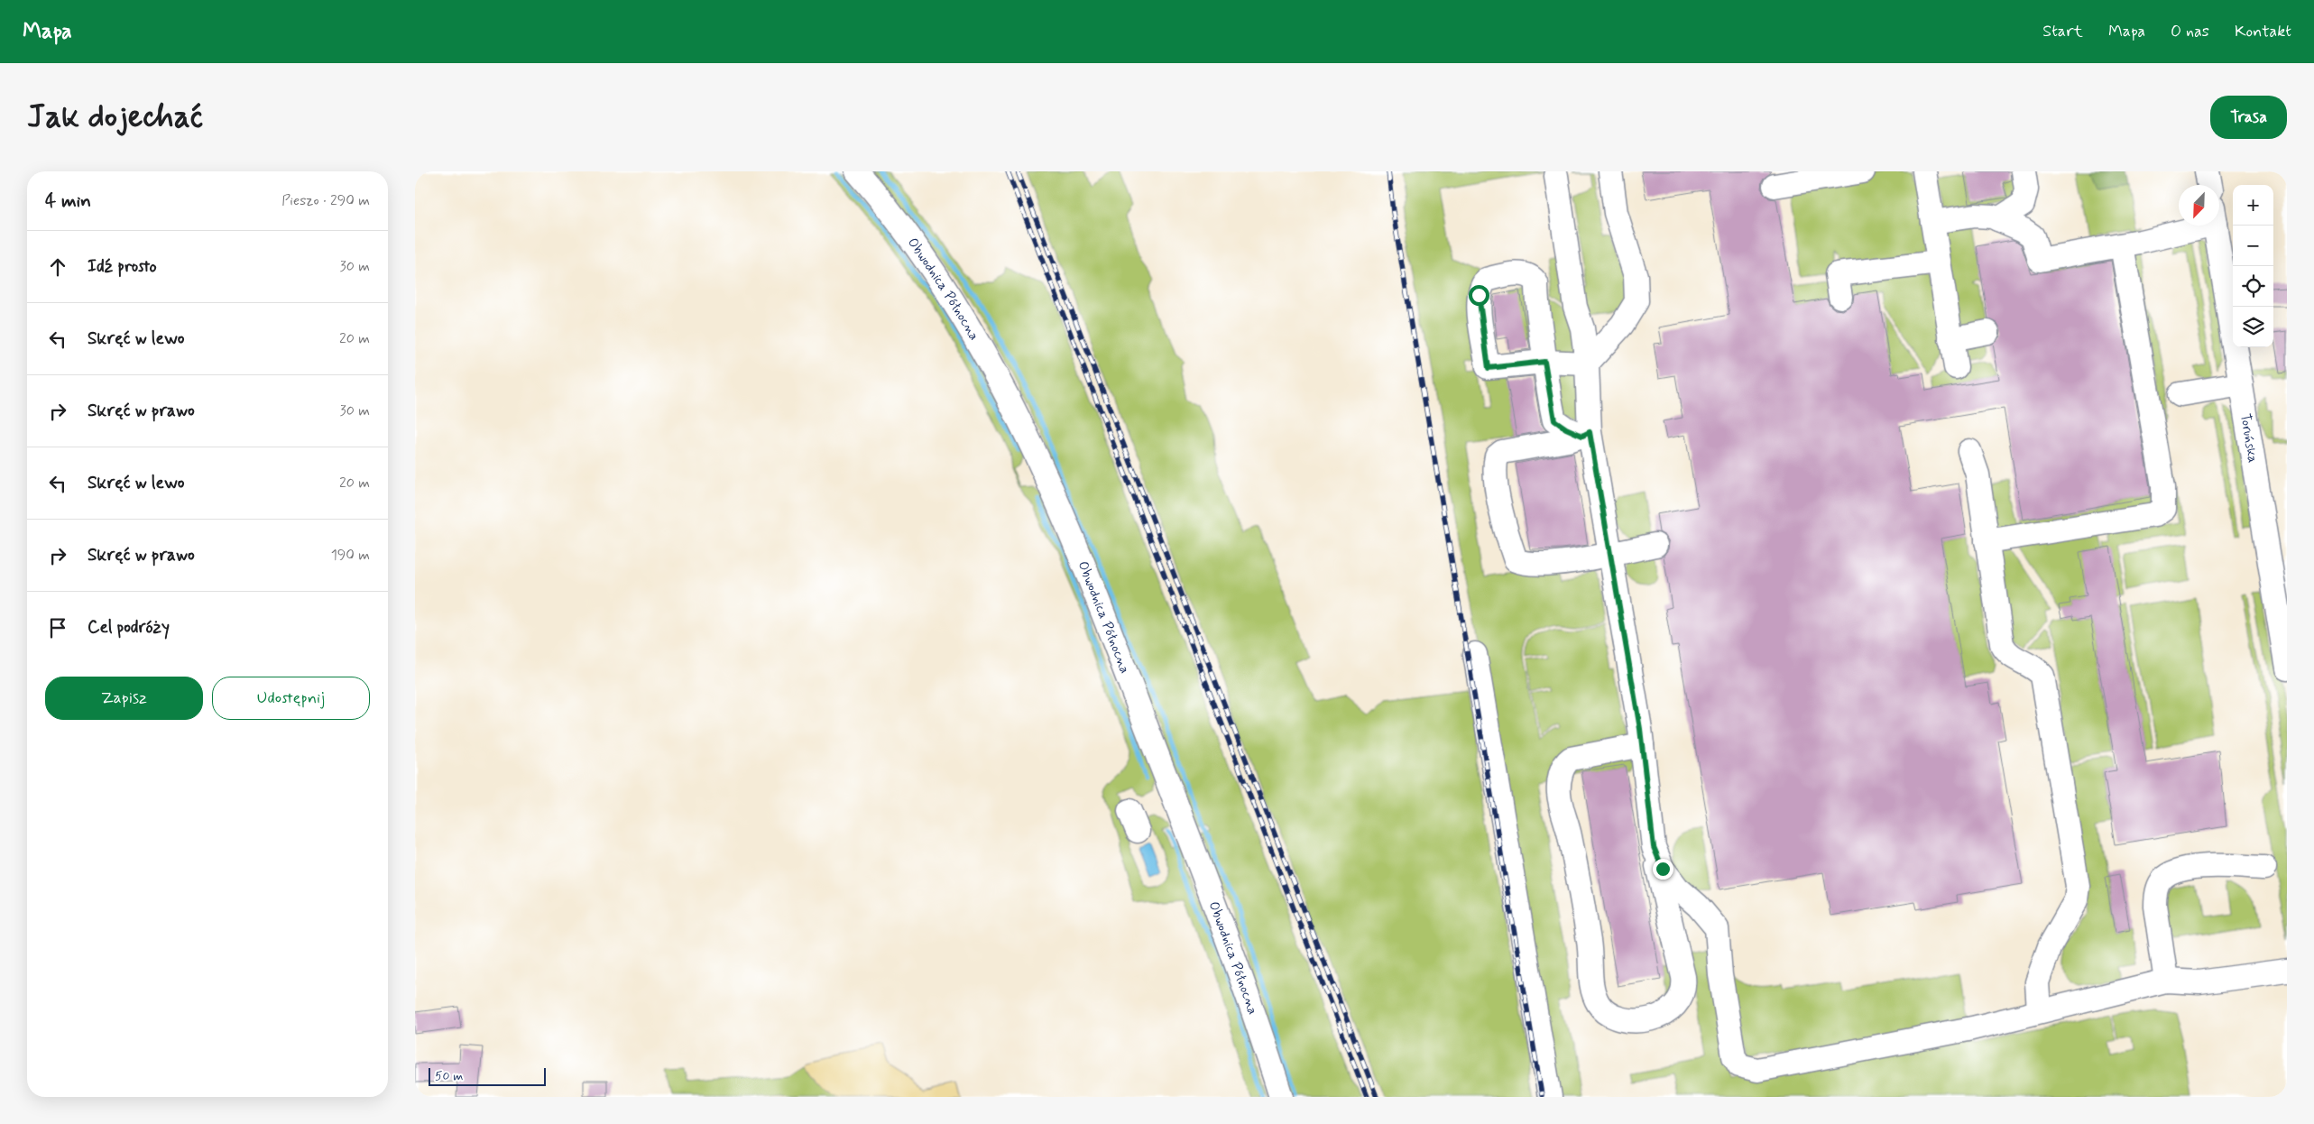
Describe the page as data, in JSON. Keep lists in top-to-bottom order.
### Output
{
  "streets": {
    "street": ["Obwodnica Północna", "Toruńska"]
  },
  "scale_bar": "50 m",
  "north": "bottom left",
  "page": {
    "header": "Mapa",
    "nav": [
      "Start",
      "Mapa",
      "O nas",
      "Kontakt"
    ],
    "buttons": [
      "Trasa",
      ["Zapisz", "Udostępnij"]
    ],
    "title": "Jak dojechać",
    "heading": ["4 min", "Pieszo · 290 m"],
    "map_buttons": ["+", "−"],
    "list": [
      ["Idź prosto", "30 m"],
      ["Skręć w lewo", "20 m"],
      ["Skręć w prawo", "30 m"],
      ["Skręć w lewo", "20 m"],
      ["Skręć w prawo", "190 m"],
      "Cel podróży"
    ],
    "scale": "50 m"
  }
}
